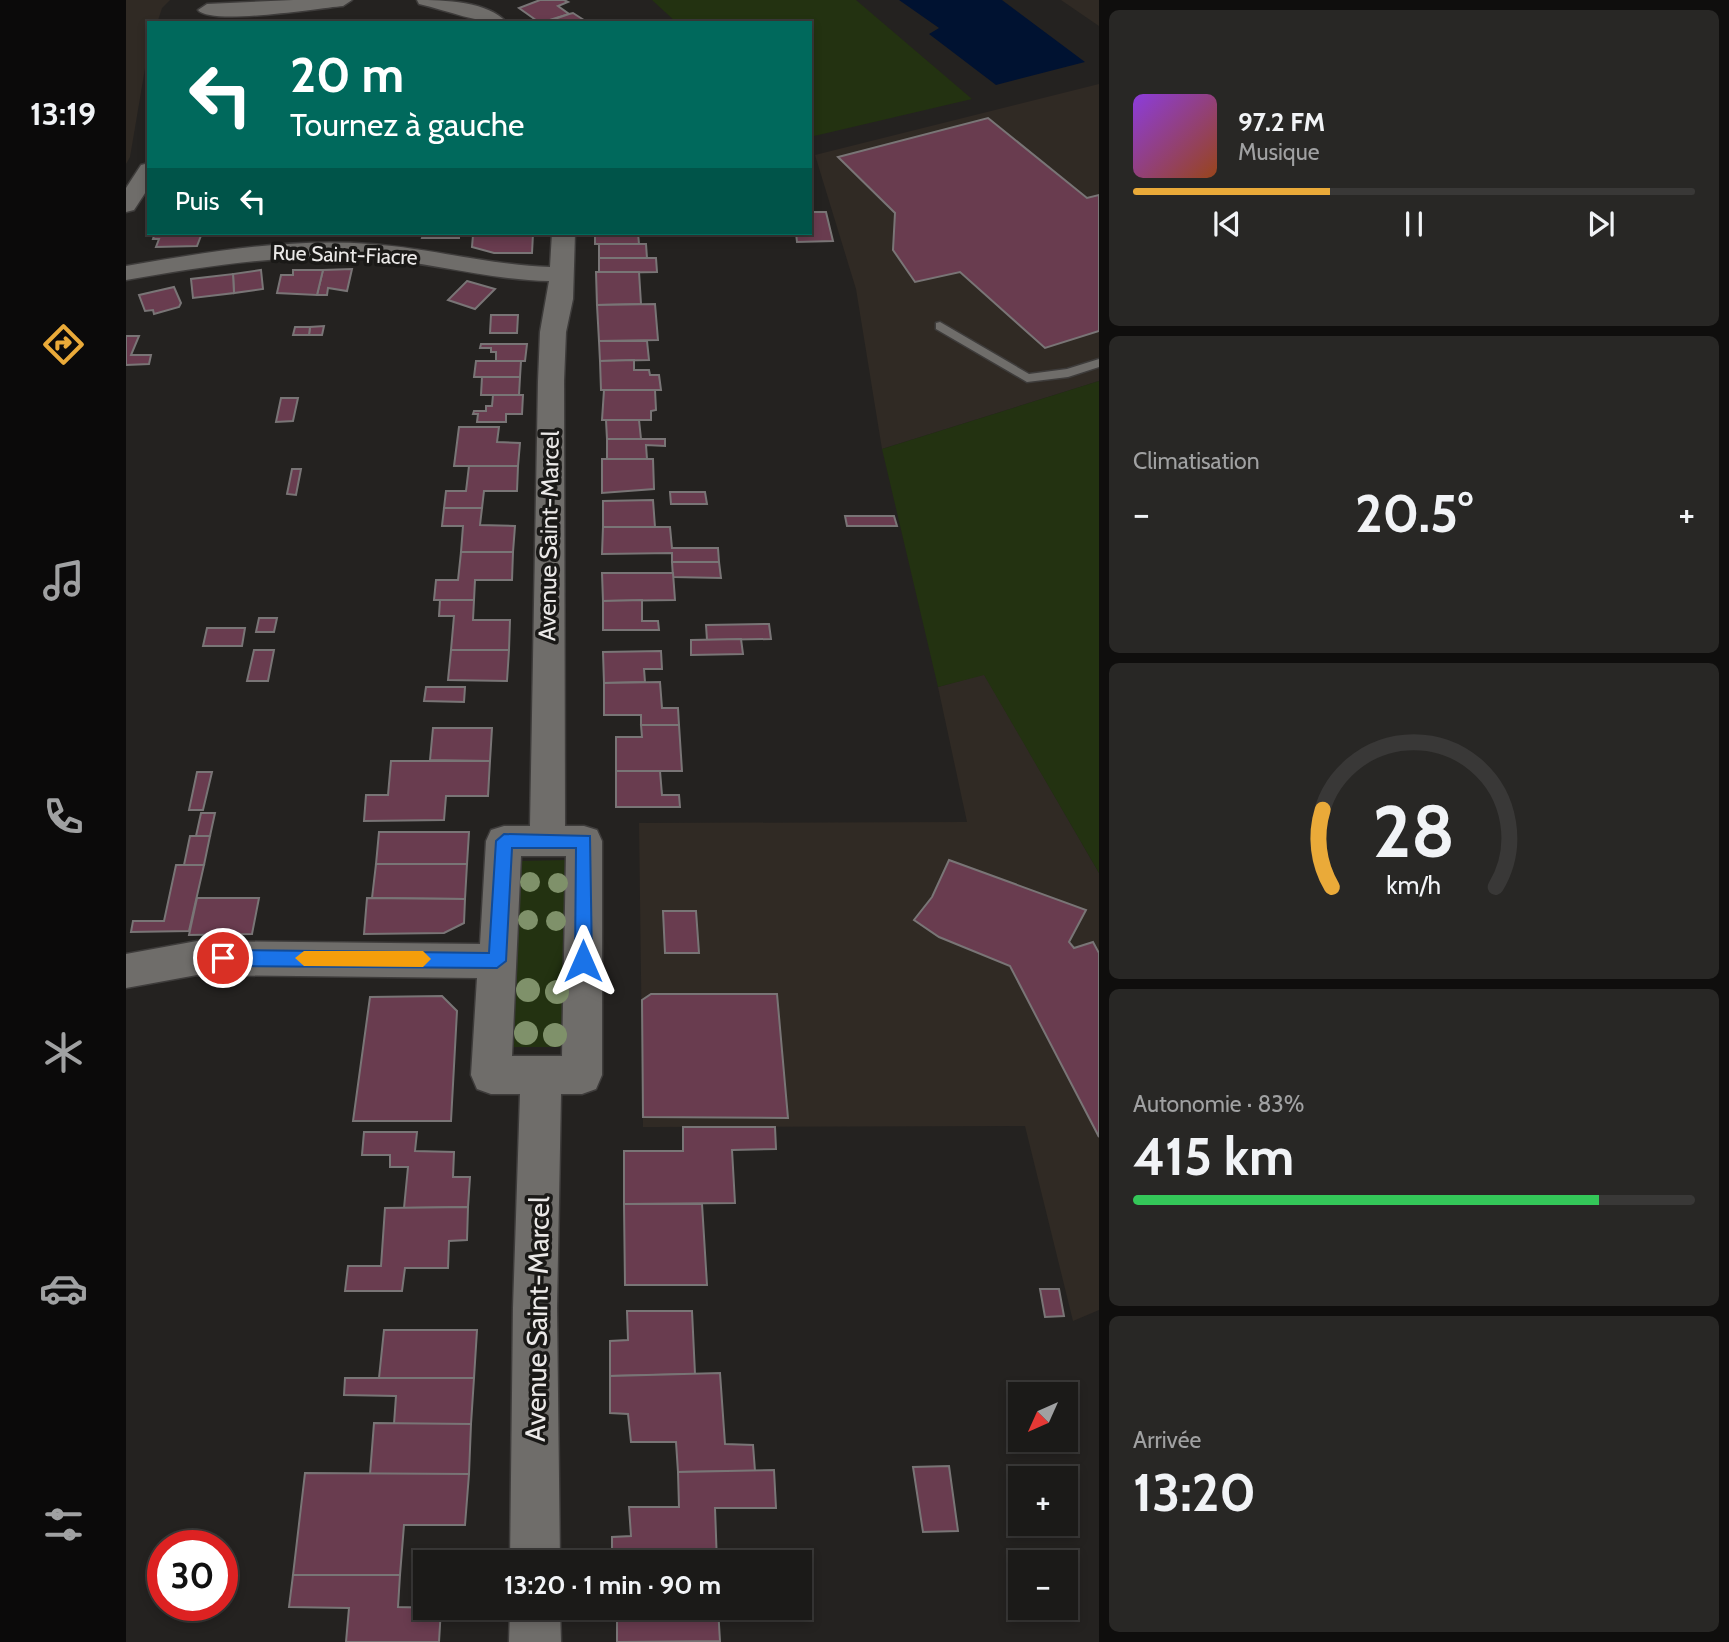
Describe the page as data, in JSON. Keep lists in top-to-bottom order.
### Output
{
  "streets": {
    "street": ["Rue Saint-Fiacre", "Avenue Saint-Marcel"]
  },
  "crossings": [
    ["Rue Saint-Fiacre", "Avenue Saint-Marcel"]
  ],
  "north": "bottom left",
  "page": {
    "tabs": "13:19",
    "turn": ["20 m", "Tournez à gauche"],
    "song": ["97.2 FM", "Musique"],
    "then": "Puis",
    "tile": [
      "Climatisation",
      ["Autonomie · 83%", "415 km"],
      ["Arrivée", "13:20"]
    ],
    "heat": ["−", "20.5°", "+"],
    "map_buttons": ["+", "−"],
    "limit": "30",
    "trip": "13:20 · 1 min · 90 m",
    "gauge": ["28", "km/h"]
  }
}
